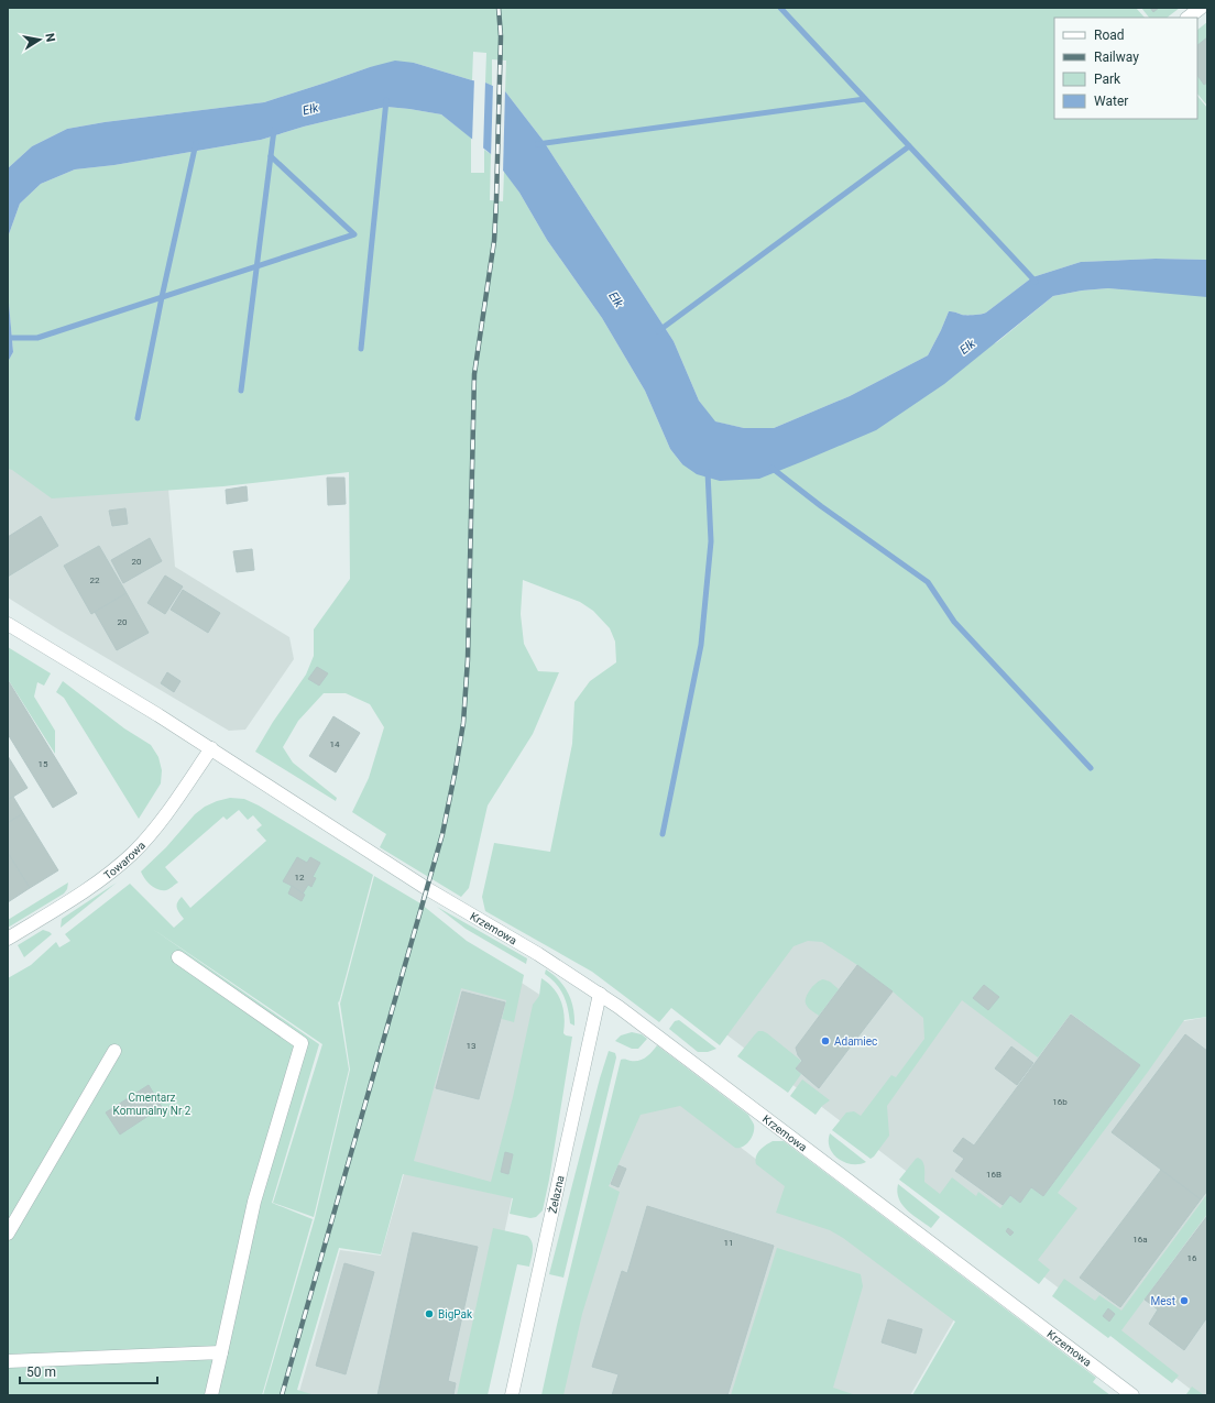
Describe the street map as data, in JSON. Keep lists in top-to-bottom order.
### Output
{
  "streets": {
    "street": ["Towarowa", "Krzemowa", "Żelazna"]
  },
  "crossings": [
    ["Towarowa", "Krzemowa"],
    ["Krzemowa", "Żelazna"]
  ],
  "water": ["Ełk"],
  "parks": ["Cmentarz Komunalny Nr 2"],
  "places": ["Adamiec", "Mest", "BigPak"],
  "house_numbers": [
    "20",
    "22",
    "20",
    "14",
    "15",
    "12",
    "13",
    "16b",
    "16B",
    "16a",
    "11",
    "16"
  ],
  "legend": [
    "Road",
    "Railway",
    "Park",
    "Water"
  ],
  "scale_bar": "50 m",
  "north": "right"
}
